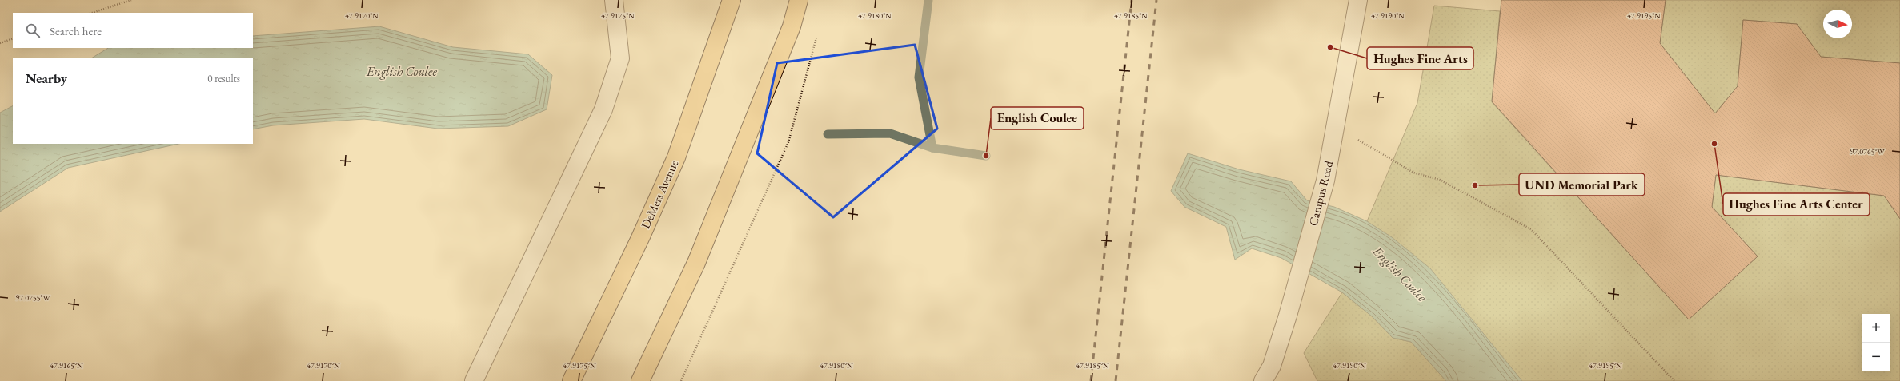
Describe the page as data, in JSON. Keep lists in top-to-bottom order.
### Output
{
  "streets": {
    "main road": ["DeMers Avenue"],
    "street": ["Campus Road"]
  },
  "water": ["English Coulee"],
  "places": [
    "Hughes Fine Arts",
    "Hughes Fine Arts Center",
    "English Coulee",
    "UND Memorial Park"
  ],
  "north": "right",
  "page": {
    "search": "Search here",
    "heading": ["Nearby", "0 results"],
    "map_buttons": ["+", "−"]
  },
  "coordinates": [
    "47.9170°N",
    "47.9175°N",
    "47.9180°N",
    "47.9185°N",
    "47.9190°N",
    "47.9195°N",
    "97.0765°W",
    "97.0755°W",
    "47.9165°N"
  ]
}
